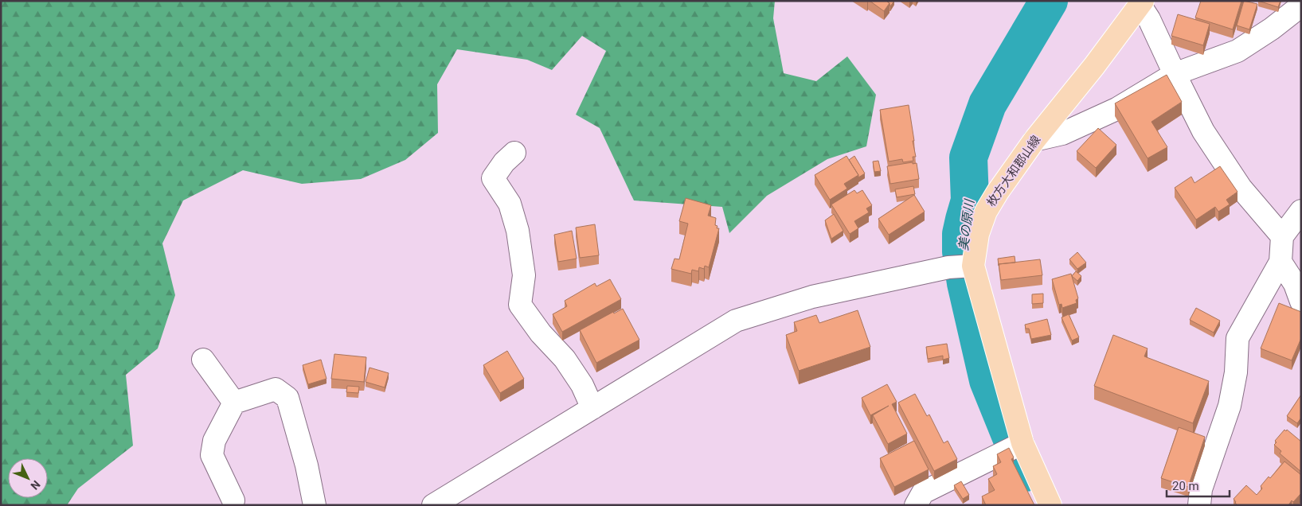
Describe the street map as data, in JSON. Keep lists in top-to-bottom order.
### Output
{
  "streets": {
    "main road": ["枚方大和郡山線"]
  },
  "water": ["美の原川"],
  "scale_bar": "20 m",
  "north": "bottom right"
}
